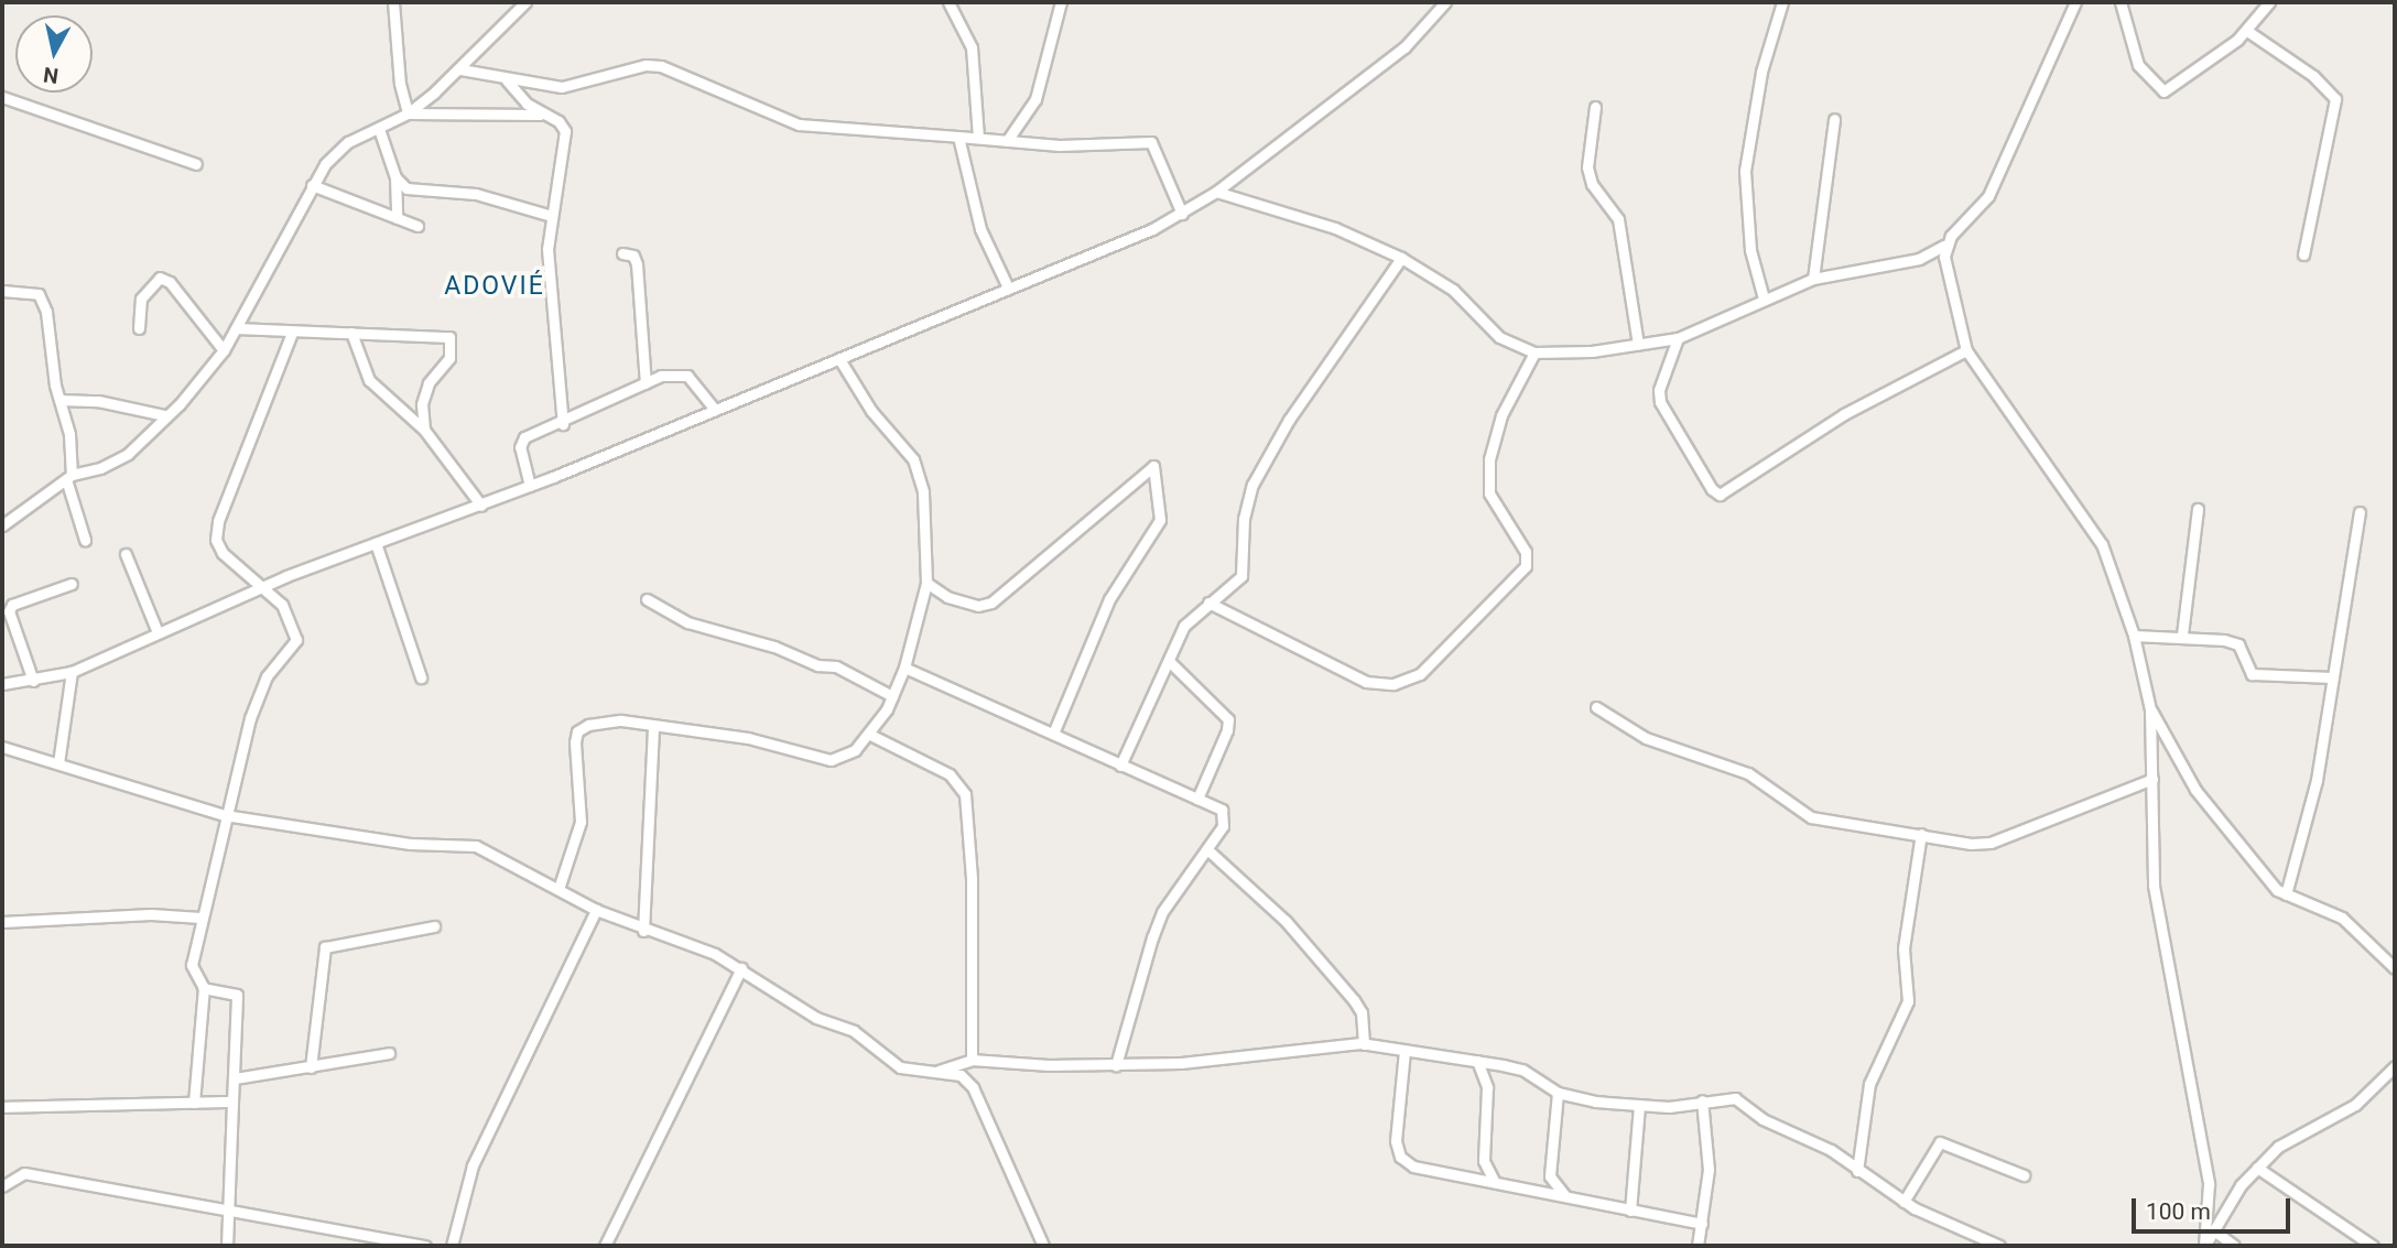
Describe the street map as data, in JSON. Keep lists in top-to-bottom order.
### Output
{
  "districts": ["ADOVIÉ"],
  "scale_bar": "100 m",
  "north": "bottom"
}
